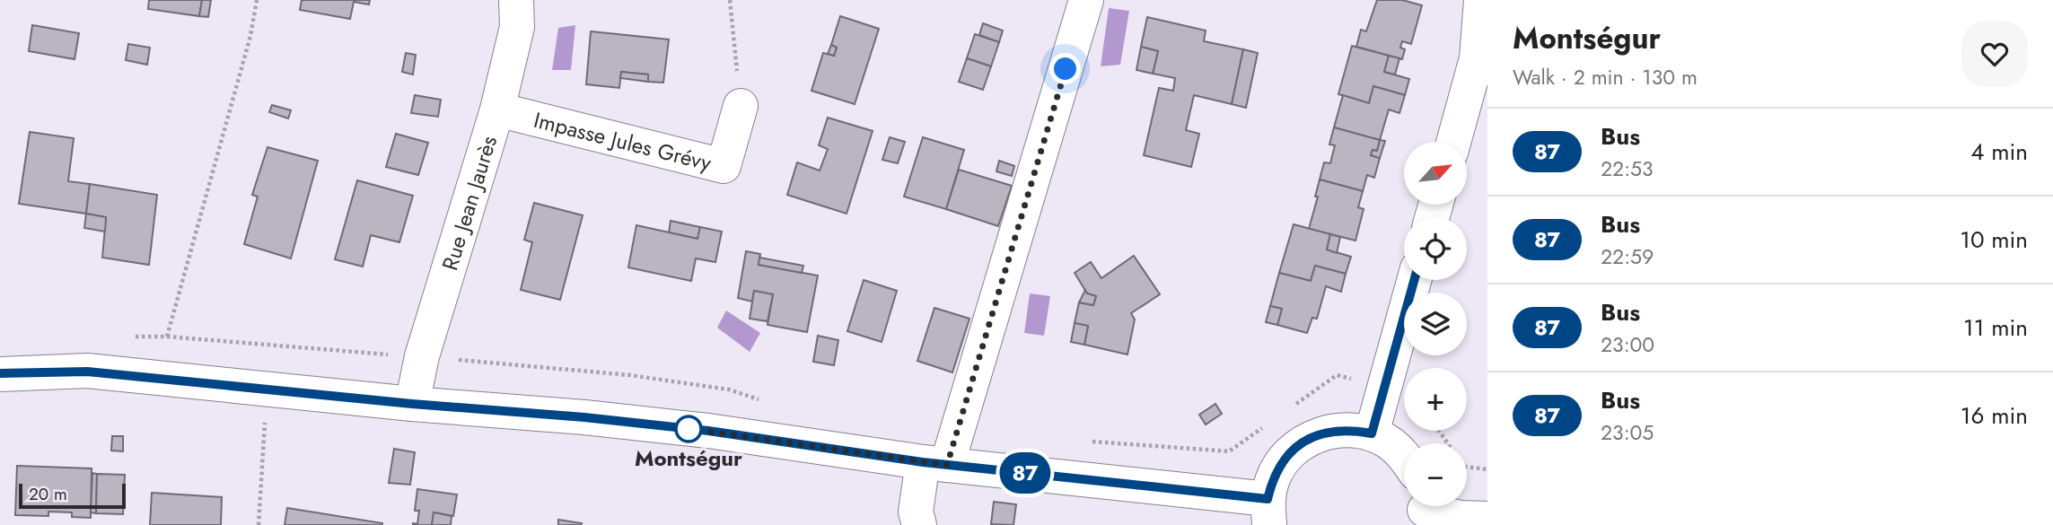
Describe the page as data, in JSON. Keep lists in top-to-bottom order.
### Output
{
  "streets": {
    "street": ["Impasse Jules Grévy", "Rue Jean Jaurès"]
  },
  "crossings": [
    ["Impasse Jules Grévy", "Rue Jean Jaurès"]
  ],
  "places": ["Montségur"],
  "lines": ["bus line 87"],
  "scale_bar": "20 m",
  "north": "top right",
  "page": {
    "on_map": "87",
    "heading": ["Montségur", "Walk · 2 min · 130 m"],
    "list": [
      {
        "mark": "87",
        "name": "Bus",
        "note": "22:53",
        "value": "4 min"
      },
      {
        "mark": "87",
        "name": "Bus",
        "note": "22:59",
        "value": "10 min"
      },
      {
        "mark": "87",
        "name": "Bus",
        "note": "23:00",
        "value": "11 min"
      },
      {
        "mark": "87",
        "name": "Bus",
        "note": "23:05",
        "value": "16 min"
      }
    ],
    "map_buttons": ["+", "−"],
    "scale": "20 m"
  }
}
